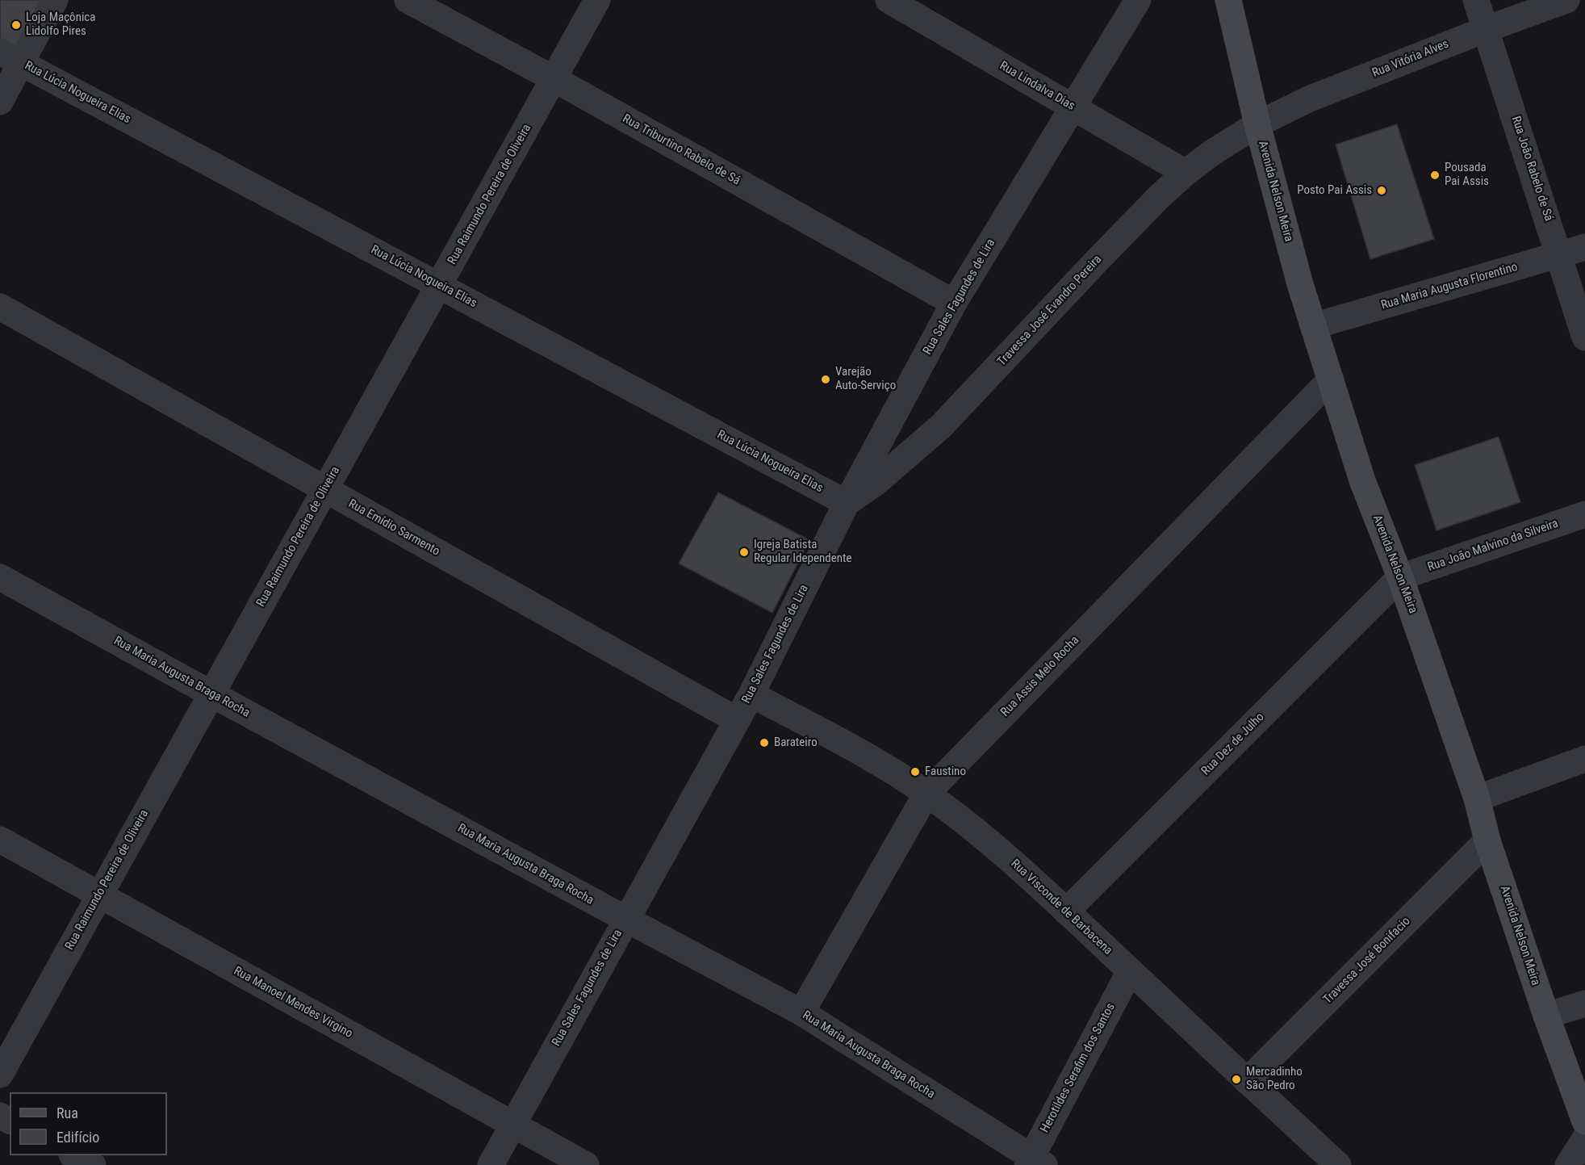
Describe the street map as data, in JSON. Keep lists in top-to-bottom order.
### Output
{
  "streets": {
    "main road": ["Avenida Nelson Meira"],
    "street": [
      "Rua Vitória Alves",
      "Rua Lindalva Dias",
      "Rua Lúcia Nogueira Elias",
      "Rua Triburtino Rabelo de Sá",
      "Rua João Rabelo de Sá",
      "Rua Raimundo Pereira de Oliveira",
      "Rua Maria Augusta Florentino",
      "Rua Sales Fagundes de Lira",
      "Travessa José Evandro Pereira",
      "Rua Emídio Sarmento",
      "Rua João Malvino da Silveira",
      "Rua Assis Melo Rocha",
      "Rua Maria Augusta Braga Rocha",
      "Rua Dez de Julho",
      "Rua Visconde de Barbacena",
      "Travessa José Bonifacio",
      "Rua Manoel Mendes Virgino",
      "Herotildes Serafim dos Santos"
    ]
  },
  "crossings": [
    ["Rua Vitória Alves", "Rua João Rabelo de Sá"],
    ["Rua Vitória Alves", "Avenida Nelson Meira"],
    ["Rua Vitória Alves", "Travessa José Evandro Pereira"],
    ["Rua Lindalva Dias", "Rua Sales Fagundes de Lira"],
    ["Rua Lindalva Dias", "Travessa José Evandro Pereira"],
    ["Rua Lúcia Nogueira Elias", "Rua Raimundo Pereira de Oliveira"],
    ["Rua Lúcia Nogueira Elias", "Rua Sales Fagundes de Lira"],
    ["Rua Lúcia Nogueira Elias", "Travessa José Evandro Pereira"],
    ["Rua Triburtino Rabelo de Sá", "Rua Raimundo Pereira de Oliveira"],
    ["Rua Triburtino Rabelo de Sá", "Rua Sales Fagundes de Lira"],
    ["Rua João Rabelo de Sá", "Rua Maria Augusta Florentino"],
    ["Avenida Nelson Meira", "Rua Maria Augusta Florentino"],
    ["Avenida Nelson Meira", "Travessa José Evandro Pereira"],
    ["Avenida Nelson Meira", "Rua João Malvino da Silveira"],
    ["Avenida Nelson Meira", "Rua Assis Melo Rocha"],
    ["Avenida Nelson Meira", "Rua Dez de Julho"],
    ["Avenida Nelson Meira", "Travessa José Bonifacio"],
    ["Rua Raimundo Pereira de Oliveira", "Rua Emídio Sarmento"],
    ["Rua Raimundo Pereira de Oliveira", "Rua Maria Augusta Braga Rocha"],
    ["Rua Raimundo Pereira de Oliveira", "Rua Manoel Mendes Virgino"],
    ["Rua Sales Fagundes de Lira", "Travessa José Evandro Pereira"],
    ["Rua Sales Fagundes de Lira", "Rua Emídio Sarmento"],
    ["Rua Sales Fagundes de Lira", "Rua Maria Augusta Braga Rocha"],
    ["Rua Sales Fagundes de Lira", "Rua Visconde de Barbacena"],
    ["Rua Sales Fagundes de Lira", "Rua Manoel Mendes Virgino"],
    ["Rua João Malvino da Silveira", "Rua Dez de Julho"],
    ["Rua Assis Melo Rocha", "Rua Maria Augusta Braga Rocha"],
    ["Rua Assis Melo Rocha", "Rua Visconde de Barbacena"],
    ["Rua Maria Augusta Braga Rocha", "Herotildes Serafim dos Santos"],
    ["Rua Dez de Julho", "Rua Visconde de Barbacena"],
    ["Rua Visconde de Barbacena", "Travessa José Bonifacio"],
    ["Rua Visconde de Barbacena", "Herotildes Serafim dos Santos"]
  ],
  "places": [
    "Loja Maçônica Lidolfo Pires",
    "Pousada Pai Assis",
    "Posto Pai Assis",
    "Varejão Auto-Serviço",
    "Igreja Batista Regular Idependente",
    "Barateiro",
    "Faustino",
    "Mercadinho São Pedro"
  ],
  "legend": ["Rua", "Edifício"]
}
